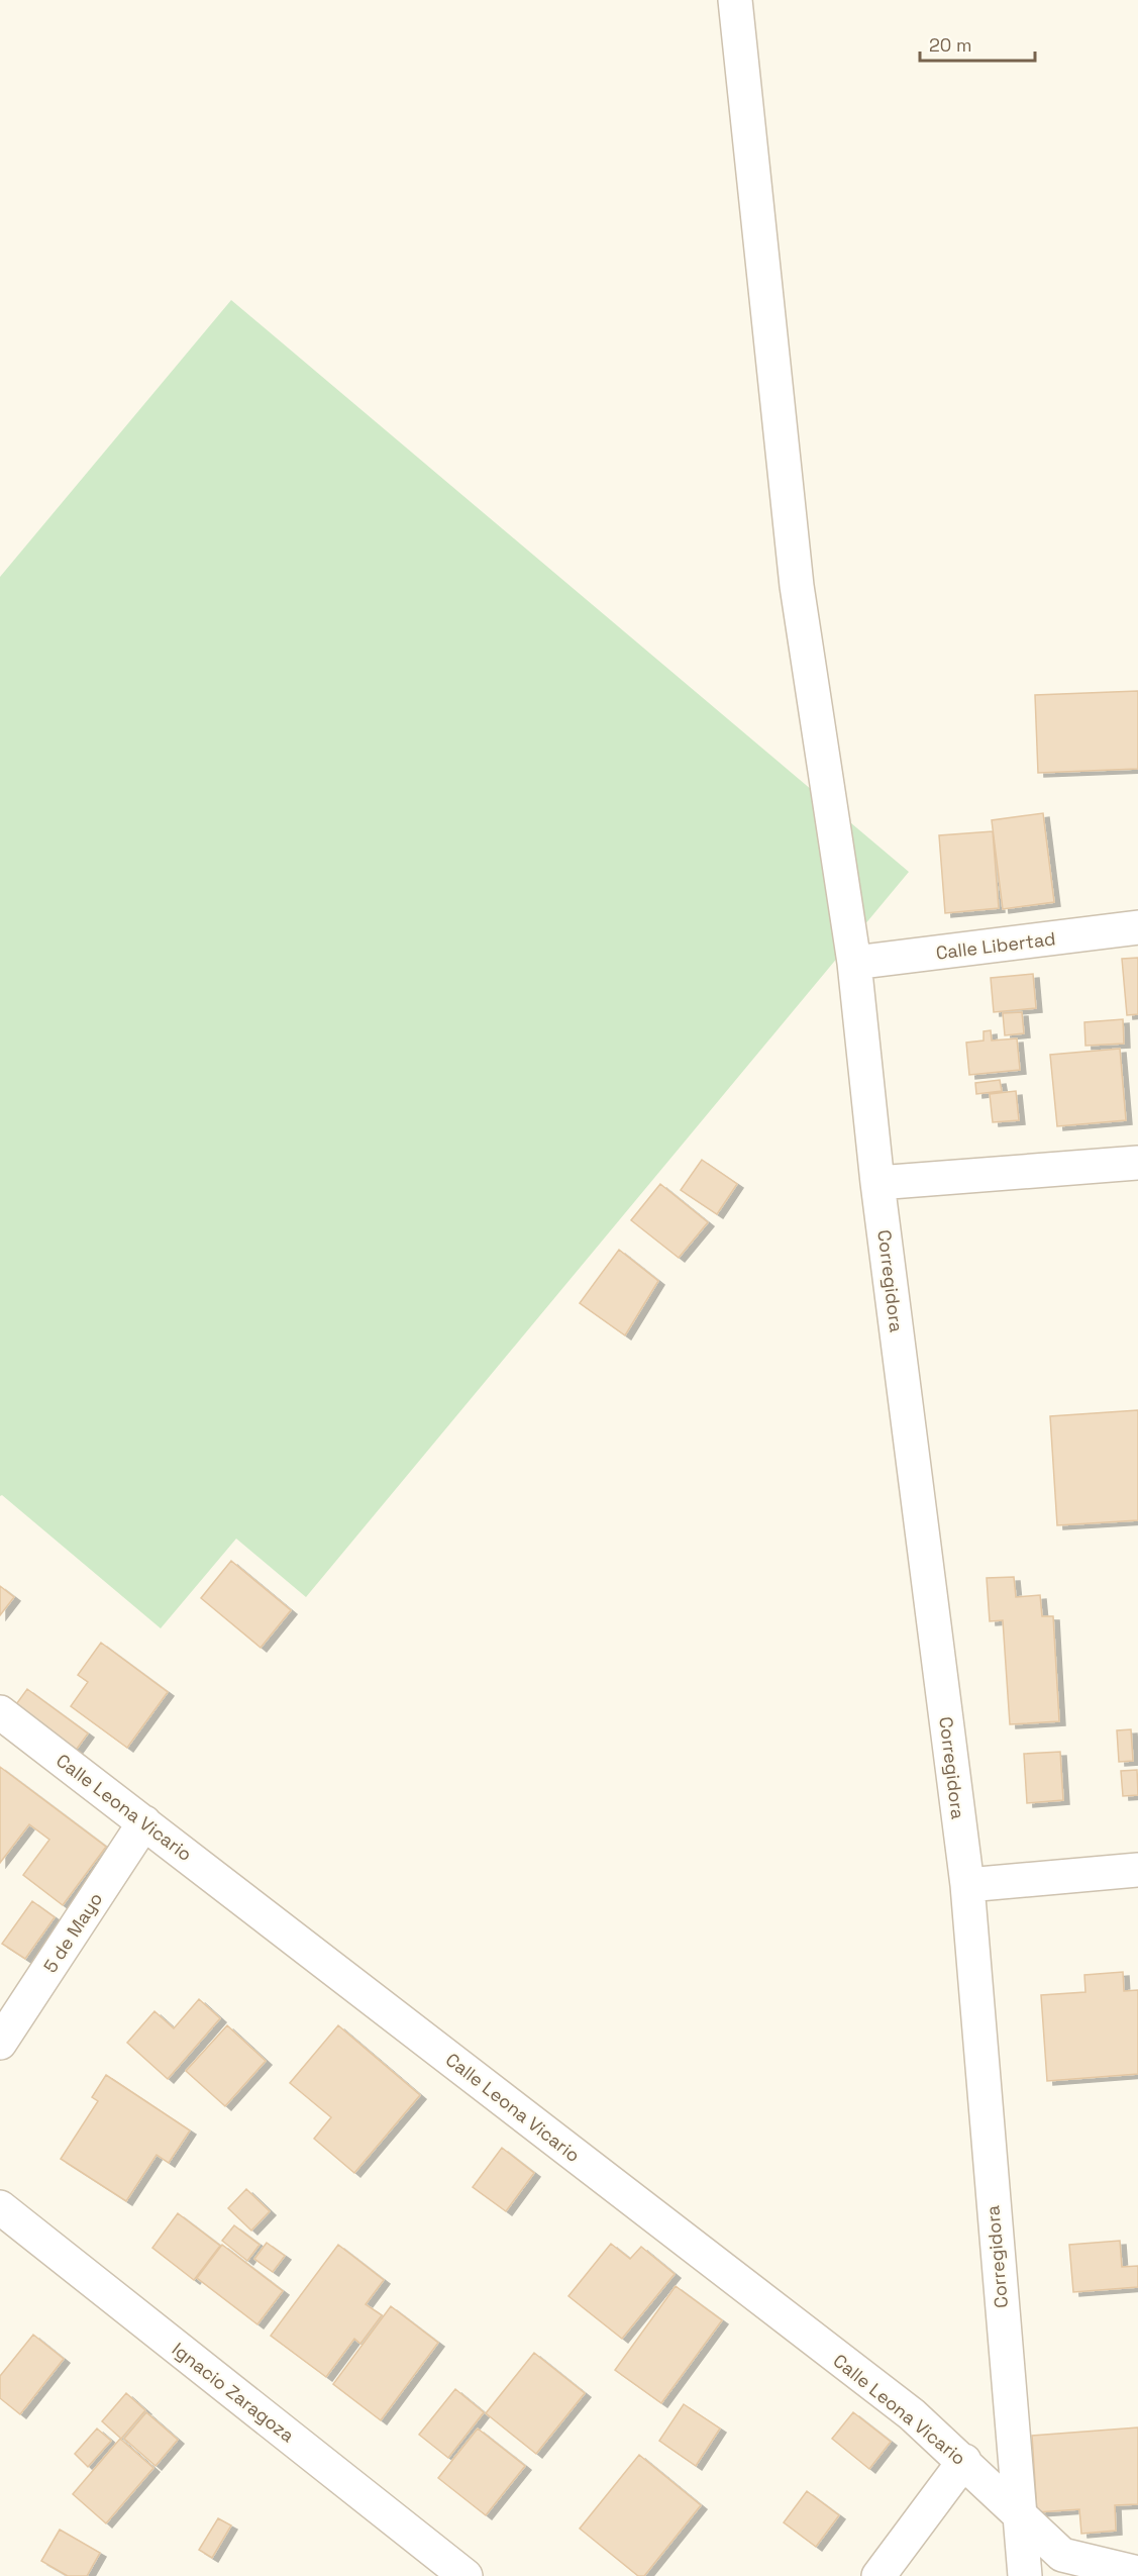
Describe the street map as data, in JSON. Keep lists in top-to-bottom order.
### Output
{
  "streets": {
    "street": [
      "Calle Libertad",
      "Corregidora",
      "Calle Leona Vicario",
      "5 de Mayo",
      "Ignacio Zaragoza"
    ]
  },
  "crossings": [
    ["Calle Libertad", "Corregidora"],
    ["Corregidora", "Calle Leona Vicario"],
    ["Calle Leona Vicario", "5 de Mayo"]
  ],
  "scale_bar": "20 m"
}
